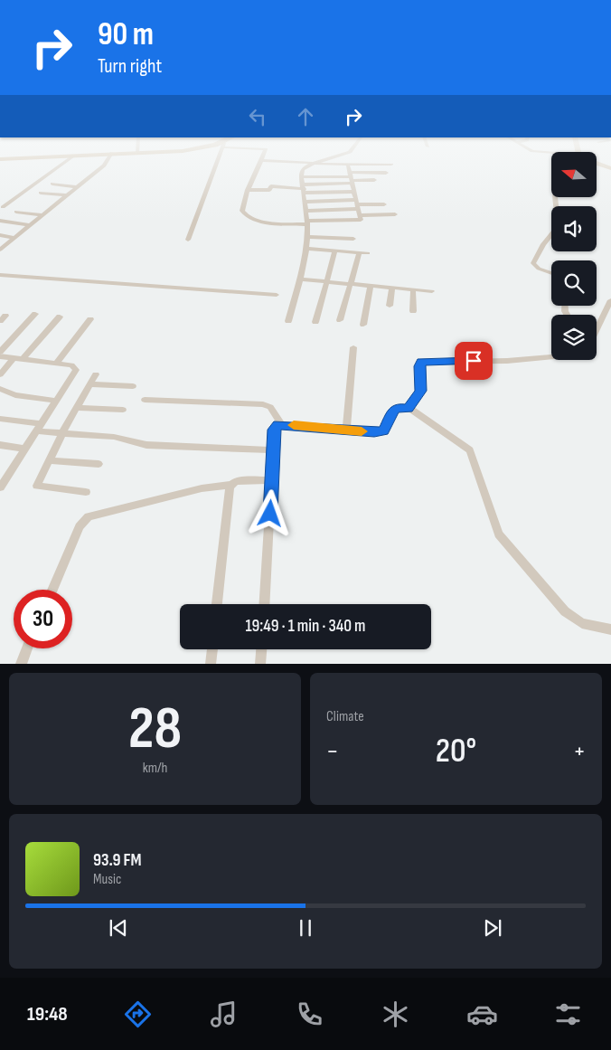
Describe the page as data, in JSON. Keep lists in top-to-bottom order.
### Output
{
  "north": "left",
  "page": {
    "turn": ["90 m", "Turn right"],
    "limit": "30",
    "trip": "19:49 · 1 min · 340 m",
    "tile": [
      ["28", "km/h"],
      "Climate"
    ],
    "heat": ["−", "20°", "+"],
    "song": ["93.9 FM", "Music"],
    "tabs": "19:48"
  }
}
